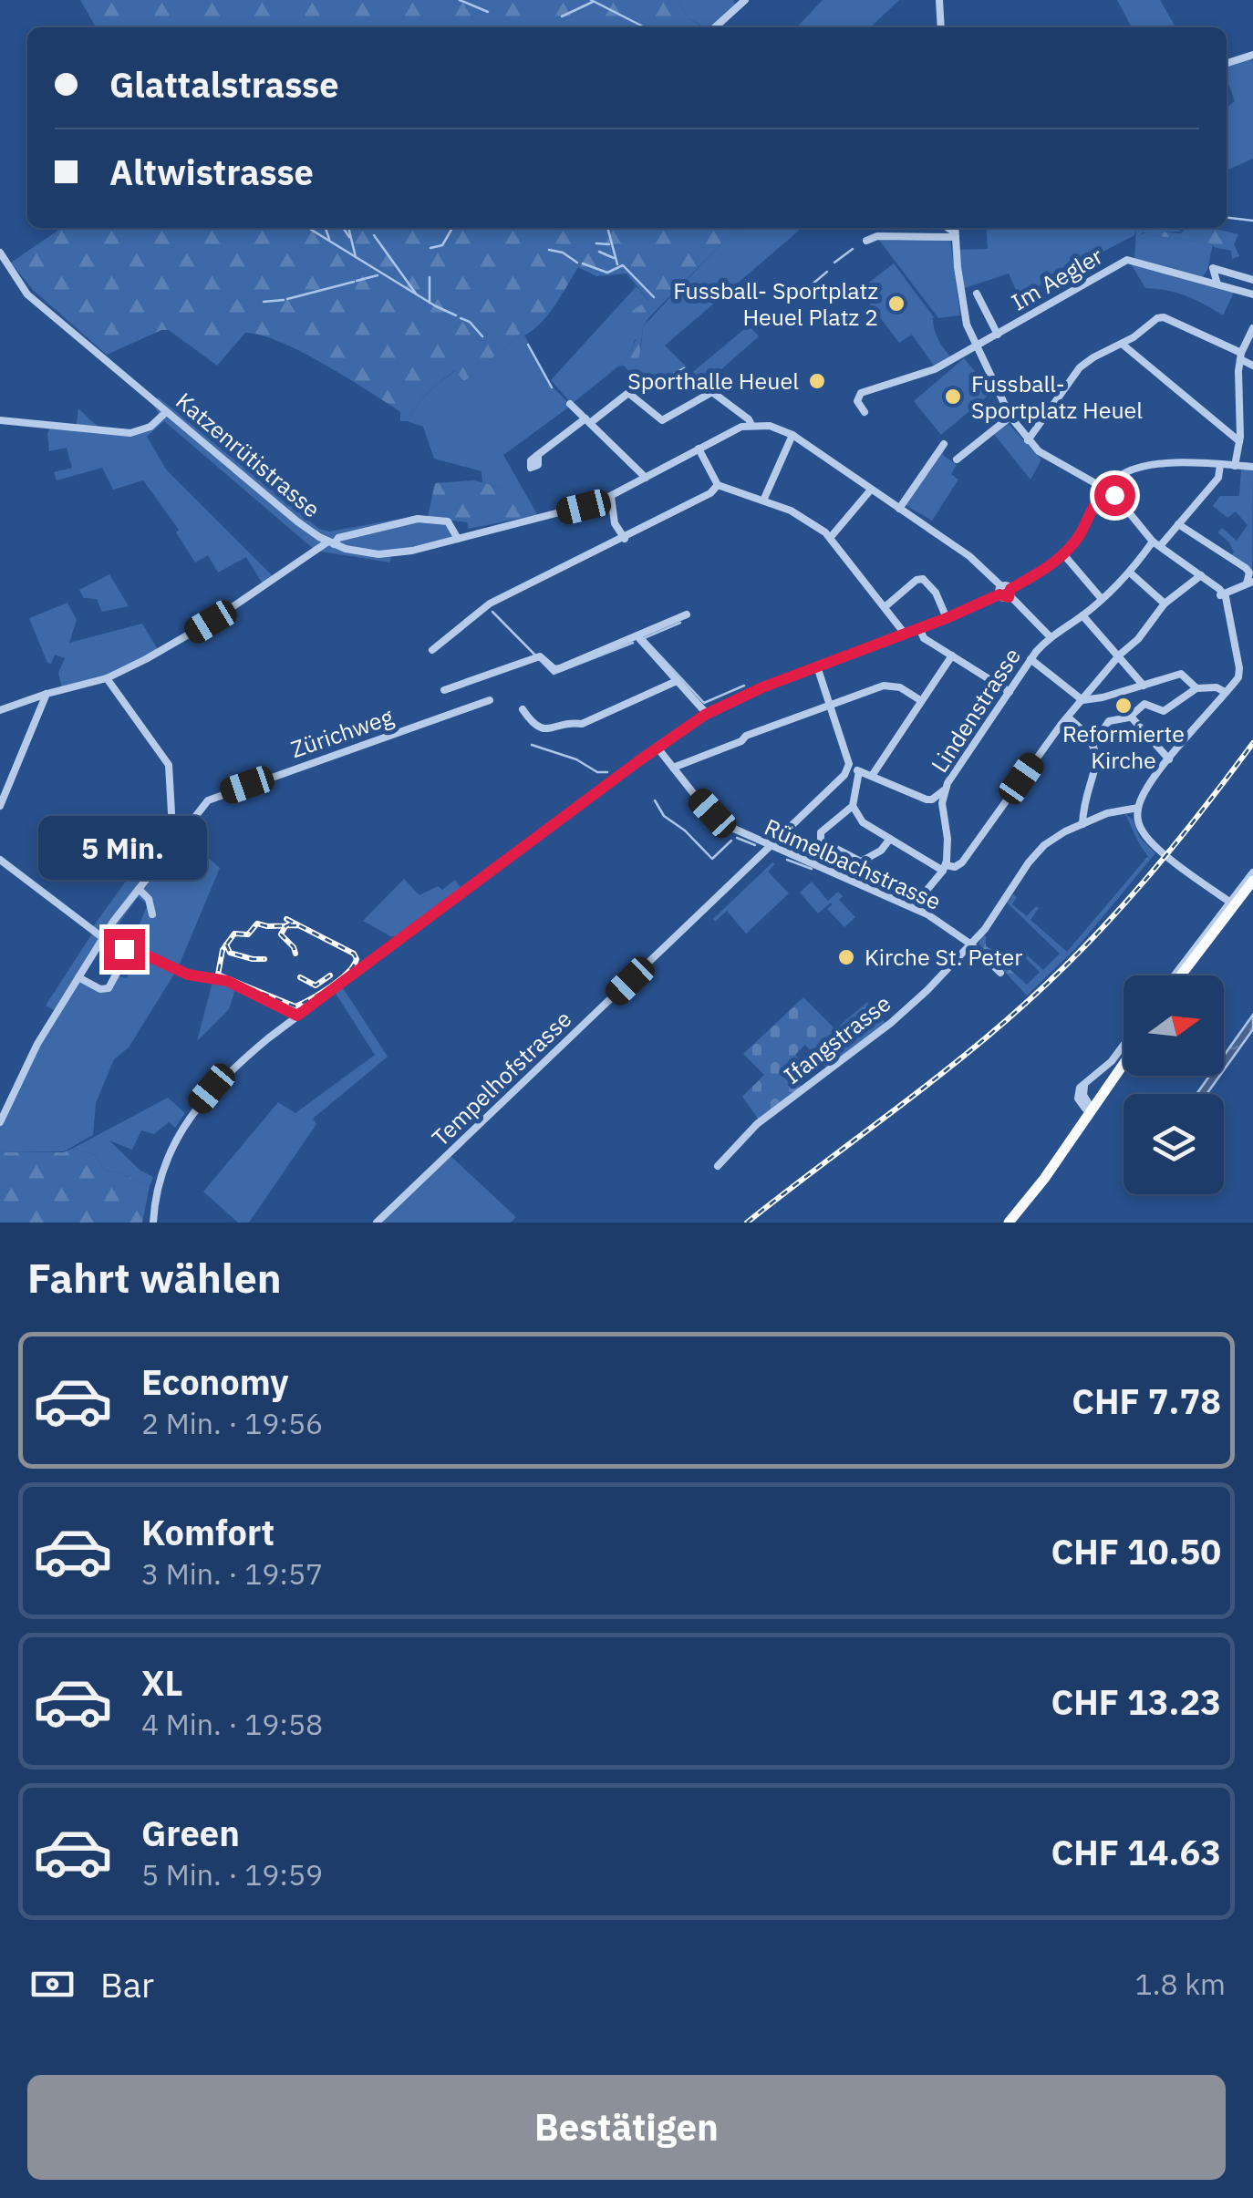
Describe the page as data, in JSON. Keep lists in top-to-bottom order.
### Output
{
  "streets": {
    "street": [
      "Im Aegler",
      "Katzenrütistrasse",
      "Lindenstrasse",
      "Zürichweg",
      "Rümelbachstrasse",
      "Ifangstrasse",
      "Tempelhofstrasse"
    ]
  },
  "crossings": [
    ["Rümelbachstrasse", "Ifangstrasse"],
    ["Rümelbachstrasse", "Tempelhofstrasse"]
  ],
  "places": [
    "Fussball- Sportplatz Heuel Platz 2",
    "Sporthalle Heuel",
    "Fussball- Sportplatz Heuel",
    "Reformierte Kirche",
    "Kirche St. Peter"
  ],
  "north": "right",
  "page": {
    "banner": ["Glattalstrasse", "Altwistrasse"],
    "bubble": "5 Min.",
    "heading": "Fahrt wählen",
    "list": [
      {
        "name": "Economy",
        "note": "2 Min. · 19:56",
        "value": "CHF 7.78"
      },
      {
        "name": "Komfort",
        "note": "3 Min. · 19:57",
        "value": "CHF 10.50"
      },
      {
        "name": "XL",
        "note": "4 Min. · 19:58",
        "value": "CHF 13.23"
      },
      {
        "name": "Green",
        "note": "5 Min. · 19:59",
        "value": "CHF 14.63"
      }
    ],
    "pay": ["Bar", "1.8 km"],
    "buttons": "Bestätigen"
  }
}
